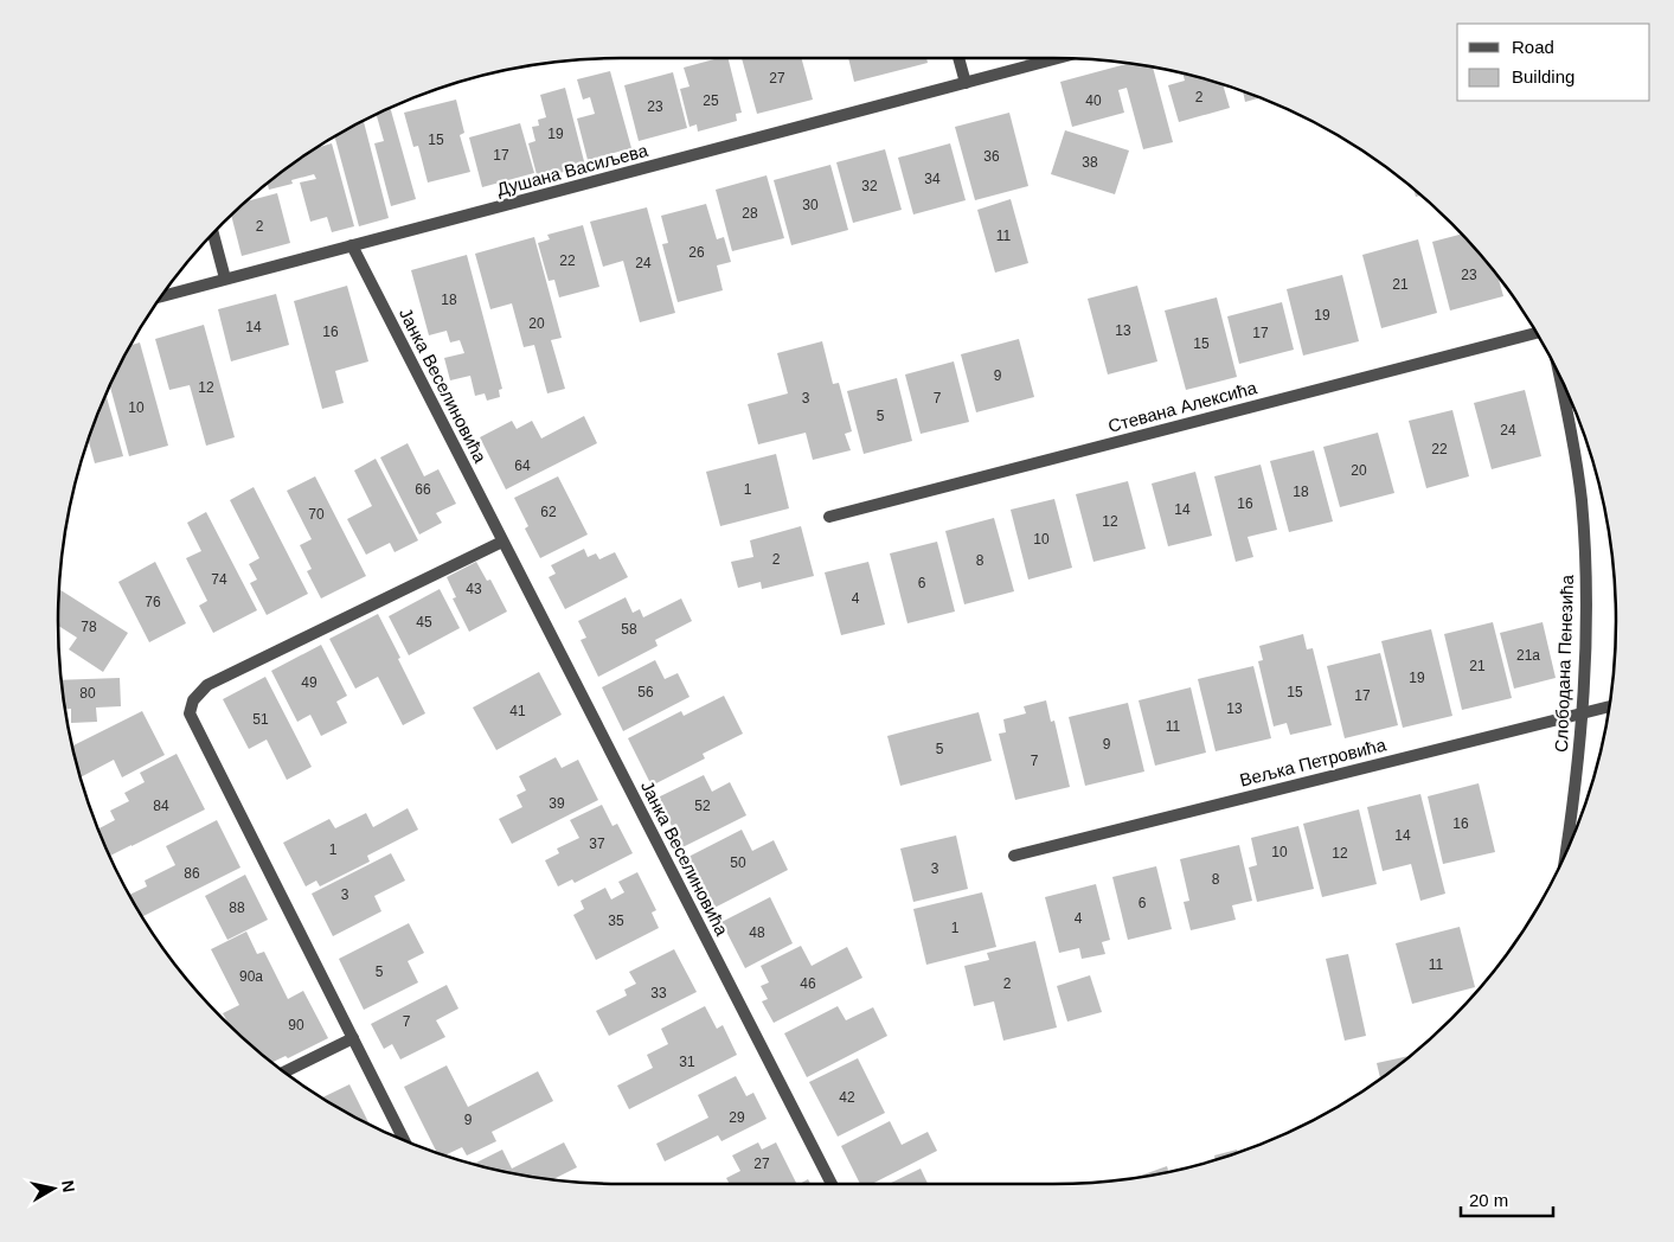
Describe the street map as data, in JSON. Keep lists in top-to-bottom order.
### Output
{
  "streets": {
    "street": [
      "Душана Васиљева",
      "Јанка Веселиновића",
      "Стевана Алексића",
      "Слободана Пенезића",
      "Вељка Петровића"
    ]
  },
  "crossings": [
    ["Душана Васиљева", "Јанка Веселиновића"],
    ["Слободана Пенезића", "Вељка Петровића"]
  ],
  "house_numbers": [
    "27",
    "2",
    "25",
    "40",
    "23",
    "19",
    "15",
    "17",
    "36",
    "38",
    "34",
    "32",
    "30",
    "28",
    "2",
    "11",
    "26",
    "22",
    "24",
    "23",
    "21",
    "18",
    "19",
    "20",
    "14",
    "13",
    "16",
    "17",
    "15",
    "9",
    "12",
    "3",
    "7",
    "10",
    "5",
    "24",
    "22",
    "64",
    "20",
    "66",
    "1",
    "18",
    "16",
    "14",
    "62",
    "70",
    "12",
    "10",
    "2",
    "8",
    "74",
    "6",
    "43",
    "4",
    "76",
    "45",
    "78",
    "58",
    "21a",
    "21",
    "19",
    "49",
    "56",
    "15",
    "80",
    "17",
    "13",
    "41",
    "51",
    "11",
    "9",
    "5",
    "7",
    "39",
    "84",
    "52",
    "16",
    "14",
    "37",
    "1",
    "10",
    "12",
    "50",
    "3",
    "86",
    "8",
    "3",
    "6",
    "88",
    "4",
    "35",
    "1",
    "48",
    "11",
    "5",
    "90a",
    "46",
    "2",
    "33",
    "7",
    "90",
    "31",
    "42",
    "29",
    "9",
    "27"
  ],
  "legend": ["Road", "Building"],
  "scale_bar": "20 m",
  "north": "right"
}
